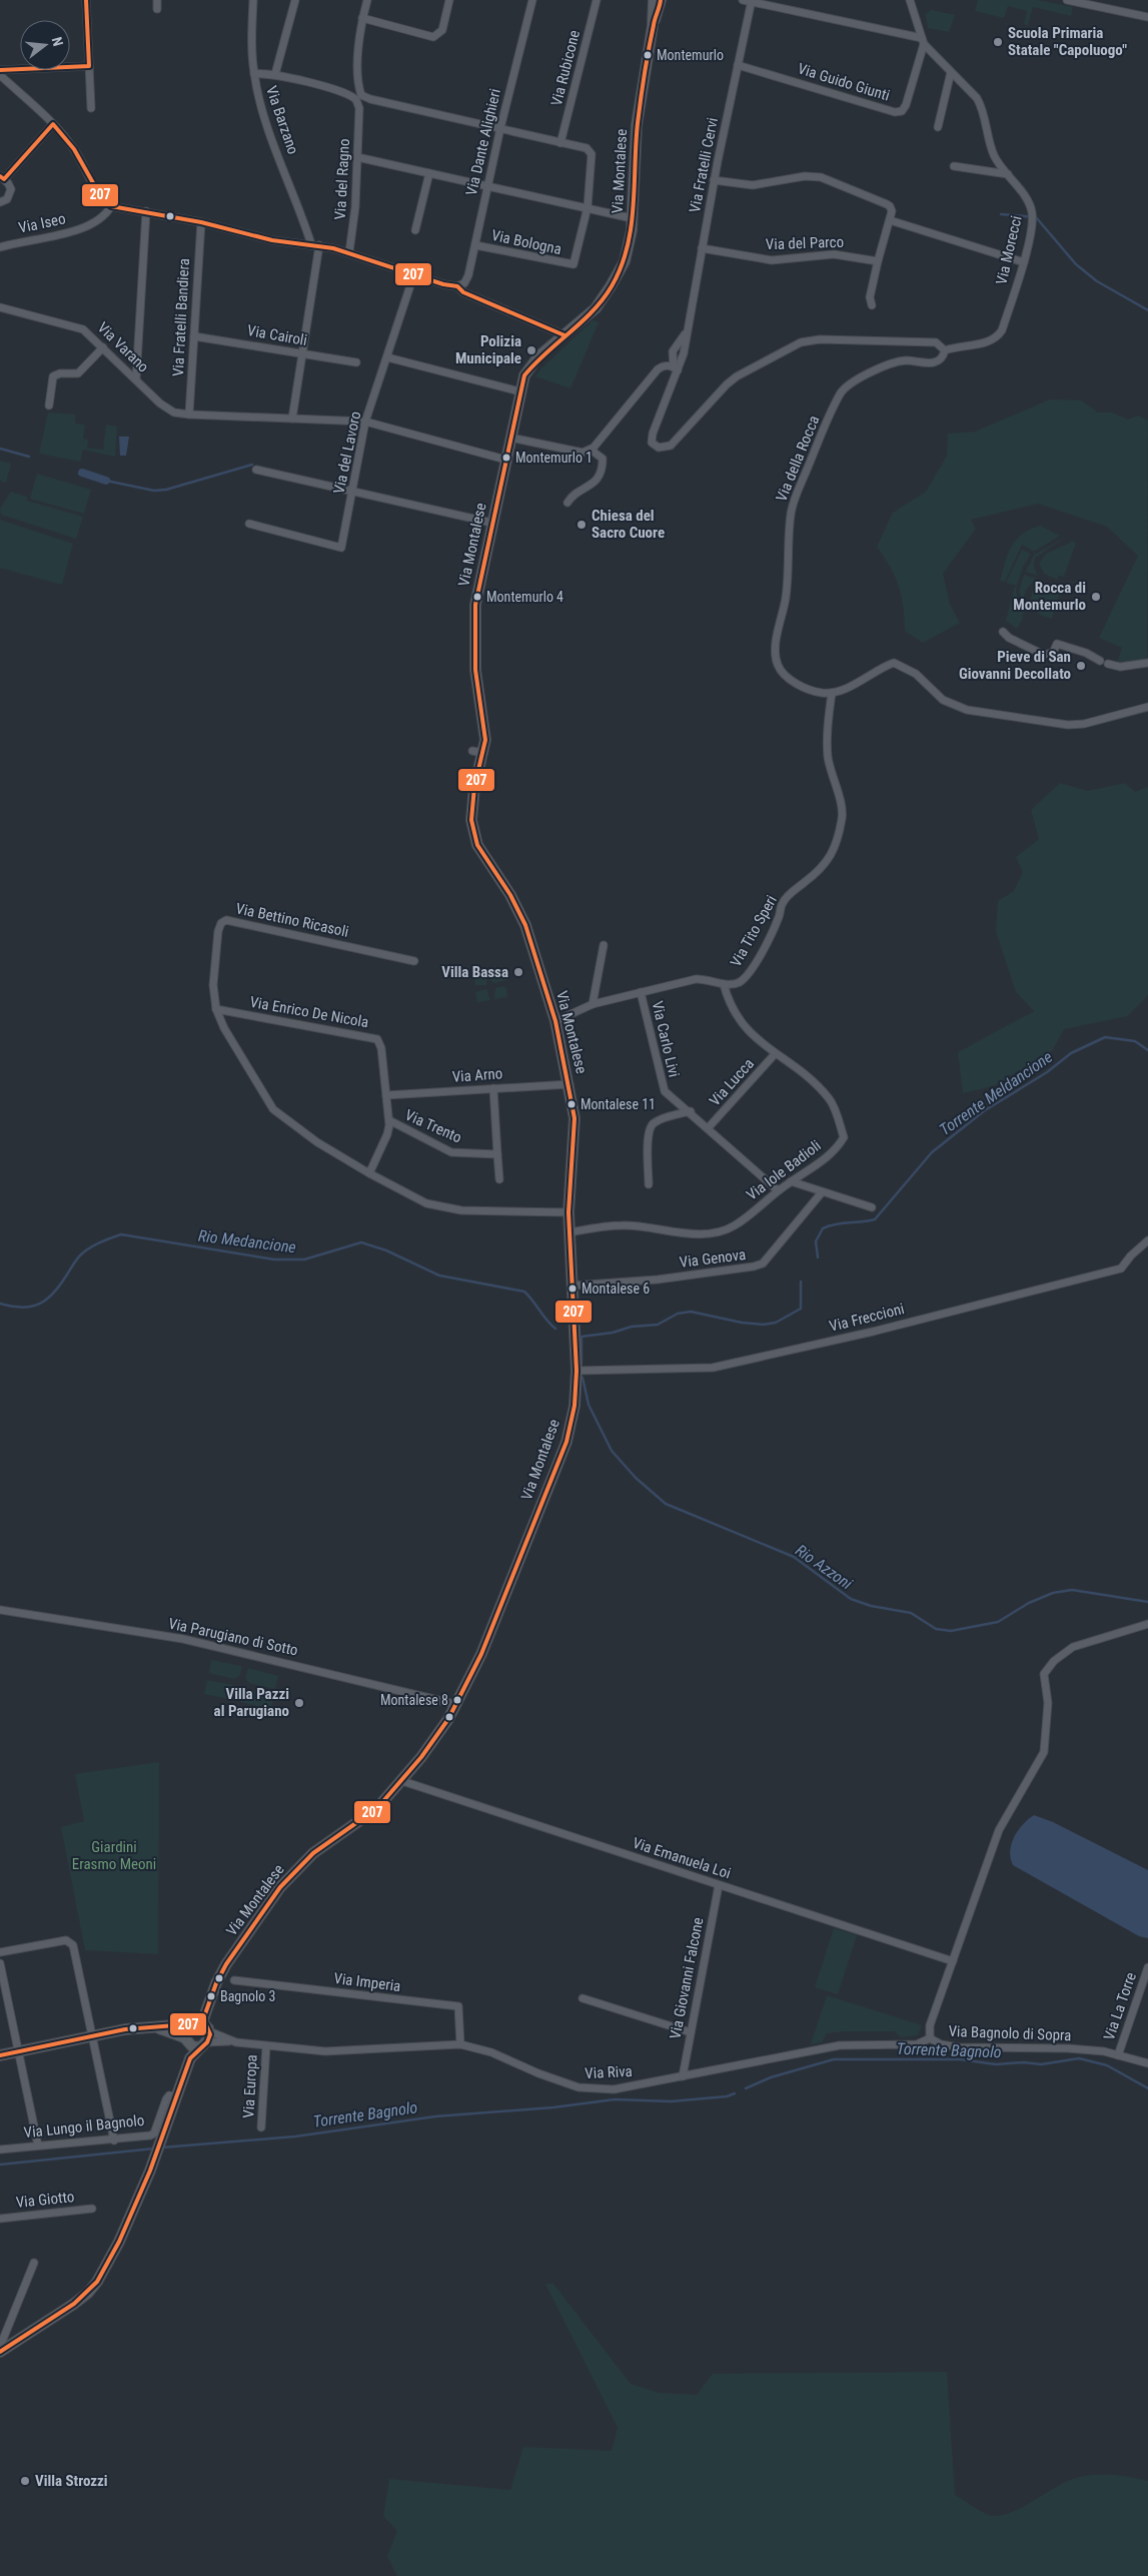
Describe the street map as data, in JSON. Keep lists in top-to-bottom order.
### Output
{
  "streets": {
    "street": [
      "Via Rubicone",
      "Via Guido Giunti",
      "Via Barzano",
      "Via Dante Alighieri",
      "Via Fratelli Cervi",
      "Via Montalese",
      "Via del Ragno",
      "Via Iseo",
      "Via Bologna",
      "Via del Parco",
      "Via Morecci",
      "Via Fratelli Bandiera",
      "Via Cairoli",
      "Via Varano",
      "Via del Lavoro",
      "Via della Rocca",
      "Via Bettino Ricasoli",
      "Via Tito Speri",
      "Via Enrico De Nicola",
      "Via Carlo Livi",
      "Via Arno",
      "Via Lucca",
      "Via Trento",
      "Via Iole Badioli",
      "Via Genova",
      "Via Freccioni",
      "Via Parugiano di Sotto",
      "Via Emanuela Loi",
      "Via Giovanni Falcone",
      "Via Imperia",
      "Via La Torre",
      "Via Bagnolo di Sopra",
      "Via Riva",
      "Via Europa",
      "Via Lungo il Bagnolo",
      "Via Giotto"
    ]
  },
  "crossings": [
    ["Via Guido Giunti", "Via Fratelli Cervi"],
    ["Via Guido Giunti", "Via Morecci"],
    ["Via Dante Alighieri", "Via Bologna"],
    ["Via Fratelli Cervi", "Via del Parco"],
    ["Via Montalese", "Via Varano"],
    ["Via Montalese", "Via Tito Speri"],
    ["Via Montalese", "Via Arno"],
    ["Via Montalese", "Via Iole Badioli"],
    ["Via Montalese", "Via Genova"],
    ["Via Montalese", "Via Freccioni"],
    ["Via Montalese", "Via Parugiano di Sotto"],
    ["Via Montalese", "Via Emanuela Loi"],
    ["Via Montalese", "Via Riva"],
    ["Via Morecci", "Via della Rocca"],
    ["Via Fratelli Bandiera", "Via Cairoli"],
    ["Via Fratelli Bandiera", "Via Varano"],
    ["Via Varano", "Via del Lavoro"],
    ["Via della Rocca", "Via Tito Speri"],
    ["Via Bettino Ricasoli", "Via Enrico De Nicola"],
    ["Via Tito Speri", "Via Carlo Livi"],
    ["Via Tito Speri", "Via Iole Badioli"],
    ["Via Enrico De Nicola", "Via Arno"],
    ["Via Enrico De Nicola", "Via Trento"],
    ["Via Lucca", "Via Iole Badioli"],
    ["Via Emanuela Loi", "Via Giovanni Falcone"],
    ["Via Giovanni Falcone", "Via Riva"],
    ["Via Imperia", "Via Riva"],
    ["Via La Torre", "Via Bagnolo di Sopra"],
    ["Via Bagnolo di Sopra", "Via Riva"],
    ["Via Riva", "Via Europa"]
  ],
  "water": [
    "Torrente Meldancione",
    "Rio Medancione",
    "Rio Azzoni",
    "Torrente Bagnolo"
  ],
  "parks": ["Giardini Erasmo Meoni"],
  "places": [
    "Scuola Primaria Statale \"Capoluogo\"",
    "Montemurlo",
    "Polizia Municipale",
    "Montemurlo 1",
    "Chiesa del Sacro Cuore",
    "Montemurlo 4",
    "Rocca di Montemurlo",
    "Pieve di San Giovanni Decollato",
    "Villa Bassa",
    "Montalese 11",
    "Montalese 6",
    "Montalese 8",
    "Villa Pazzi al Parugiano",
    "Bagnolo 3",
    "Villa Strozzi"
  ],
  "lines": ["transit line 207"],
  "north": "right"
}
